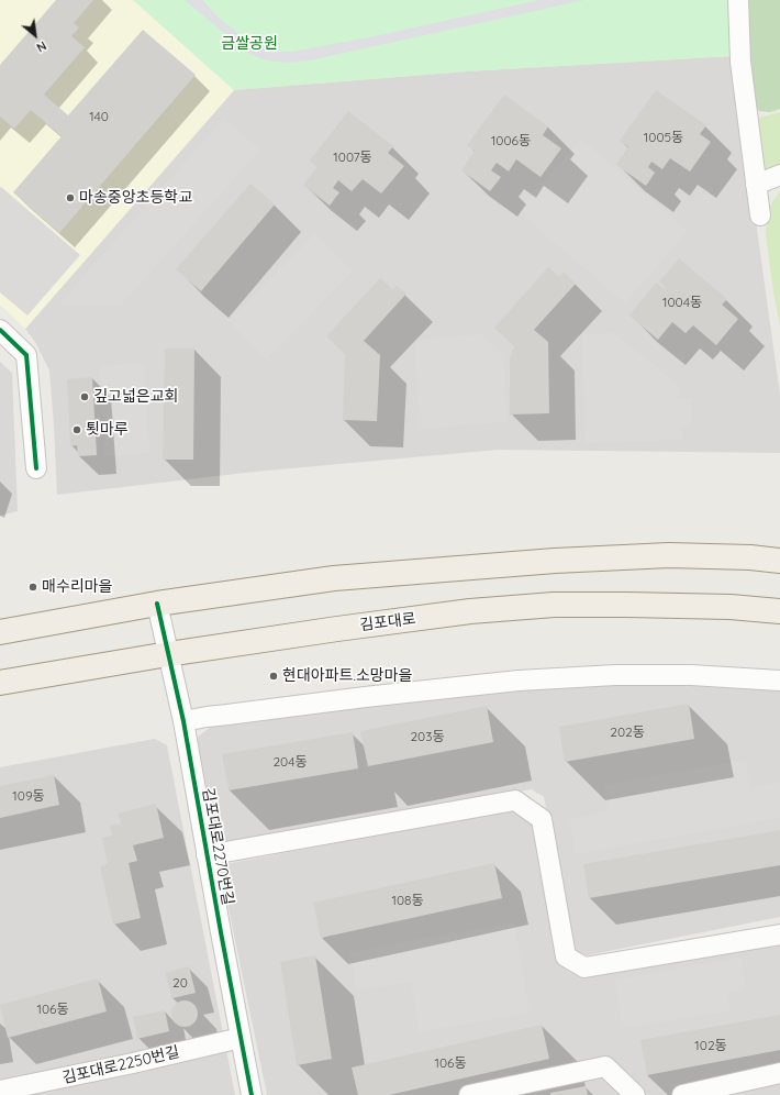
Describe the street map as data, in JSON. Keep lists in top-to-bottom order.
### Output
{
  "streets": {
    "main road": ["김포대로"],
    "street": ["김포대로2270번길", "김포대로2250번길"]
  },
  "crossings": [
    ["김포대로", "김포대로2270번길"],
    ["김포대로2270번길", "김포대로2250번길"]
  ],
  "parks": ["금쌀공원"],
  "places": [
    "마송중앙초등학교",
    "깊고넓은교회",
    "툇마루",
    "매수리마을",
    "현대아파트.소망마을"
  ],
  "house_numbers": [
    "140",
    "1005동",
    "1006동",
    "1007동",
    "1004동",
    "202동",
    "203동",
    "204동",
    "109동",
    "108동",
    "20",
    "106동",
    "102동",
    "106동"
  ],
  "north": "bottom right"
}
